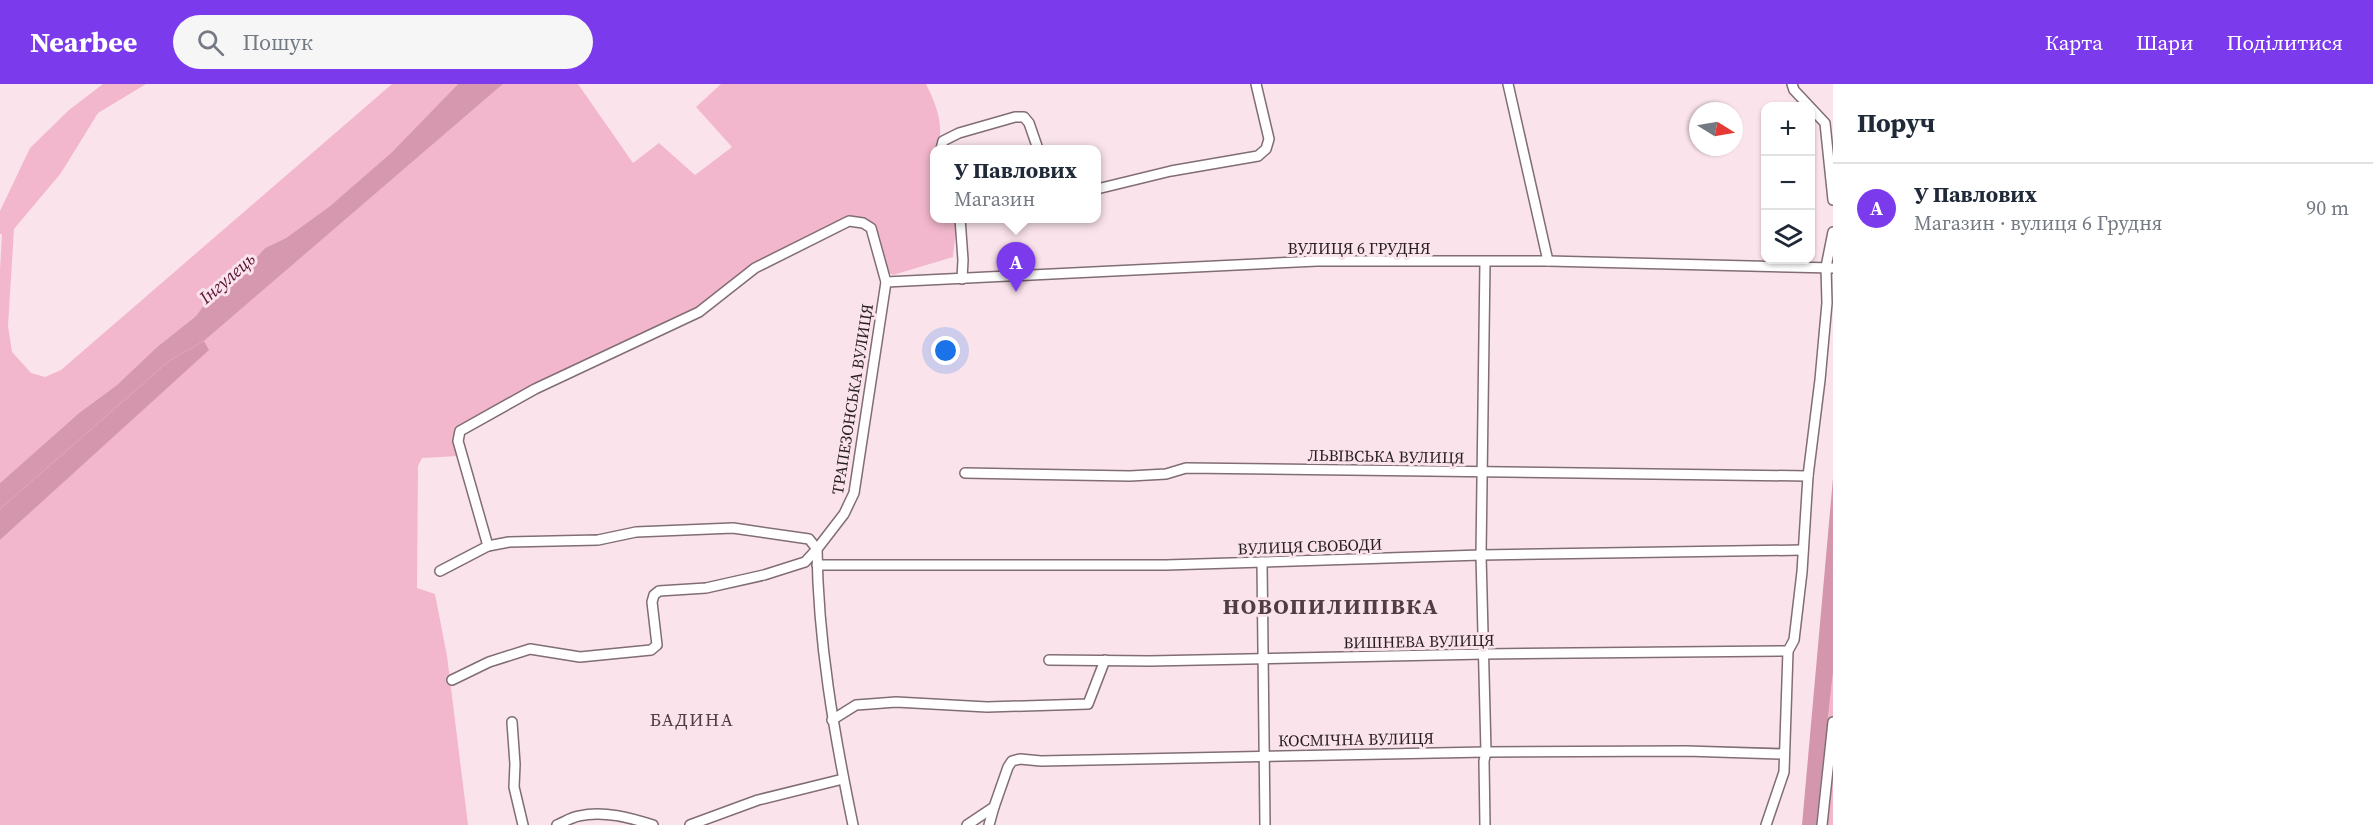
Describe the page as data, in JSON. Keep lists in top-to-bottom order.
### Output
{
  "streets": {
    "street": [
      "ВУЛИЦЯ 6 ГРУДНЯ",
      "ТРАПЕЗОНСЬКА ВУЛИЦЯ",
      "ЛЬВІВСЬКА ВУЛИЦЯ",
      "ВУЛИЦЯ СВОБОДИ",
      "ВИШНЕВА ВУЛИЦЯ",
      "КОСМІЧНА ВУЛИЦЯ"
    ]
  },
  "crossings": [
    ["ВУЛИЦЯ 6 ГРУДНЯ", "ТРАПЕЗОНСЬКА ВУЛИЦЯ"]
  ],
  "districts": ["НОВОПИЛИПІВКА", "БАДИНА"],
  "water": ["Інгулець"],
  "north": "right",
  "page": {
    "header": "Nearbee",
    "search": "Пошук",
    "nav": ["Карта", "Шари", "Поділитися"],
    "heading": "Поруч",
    "map_buttons": ["+", "−"],
    "popup": ["У Павлових", "Магазин"],
    "list": [
      {
        "mark": "A",
        "name": "У Павлових",
        "note": "Магазин · вулиця 6 Грудня",
        "value": "90 m"
      }
    ],
    "pins": "A"
  }
}
